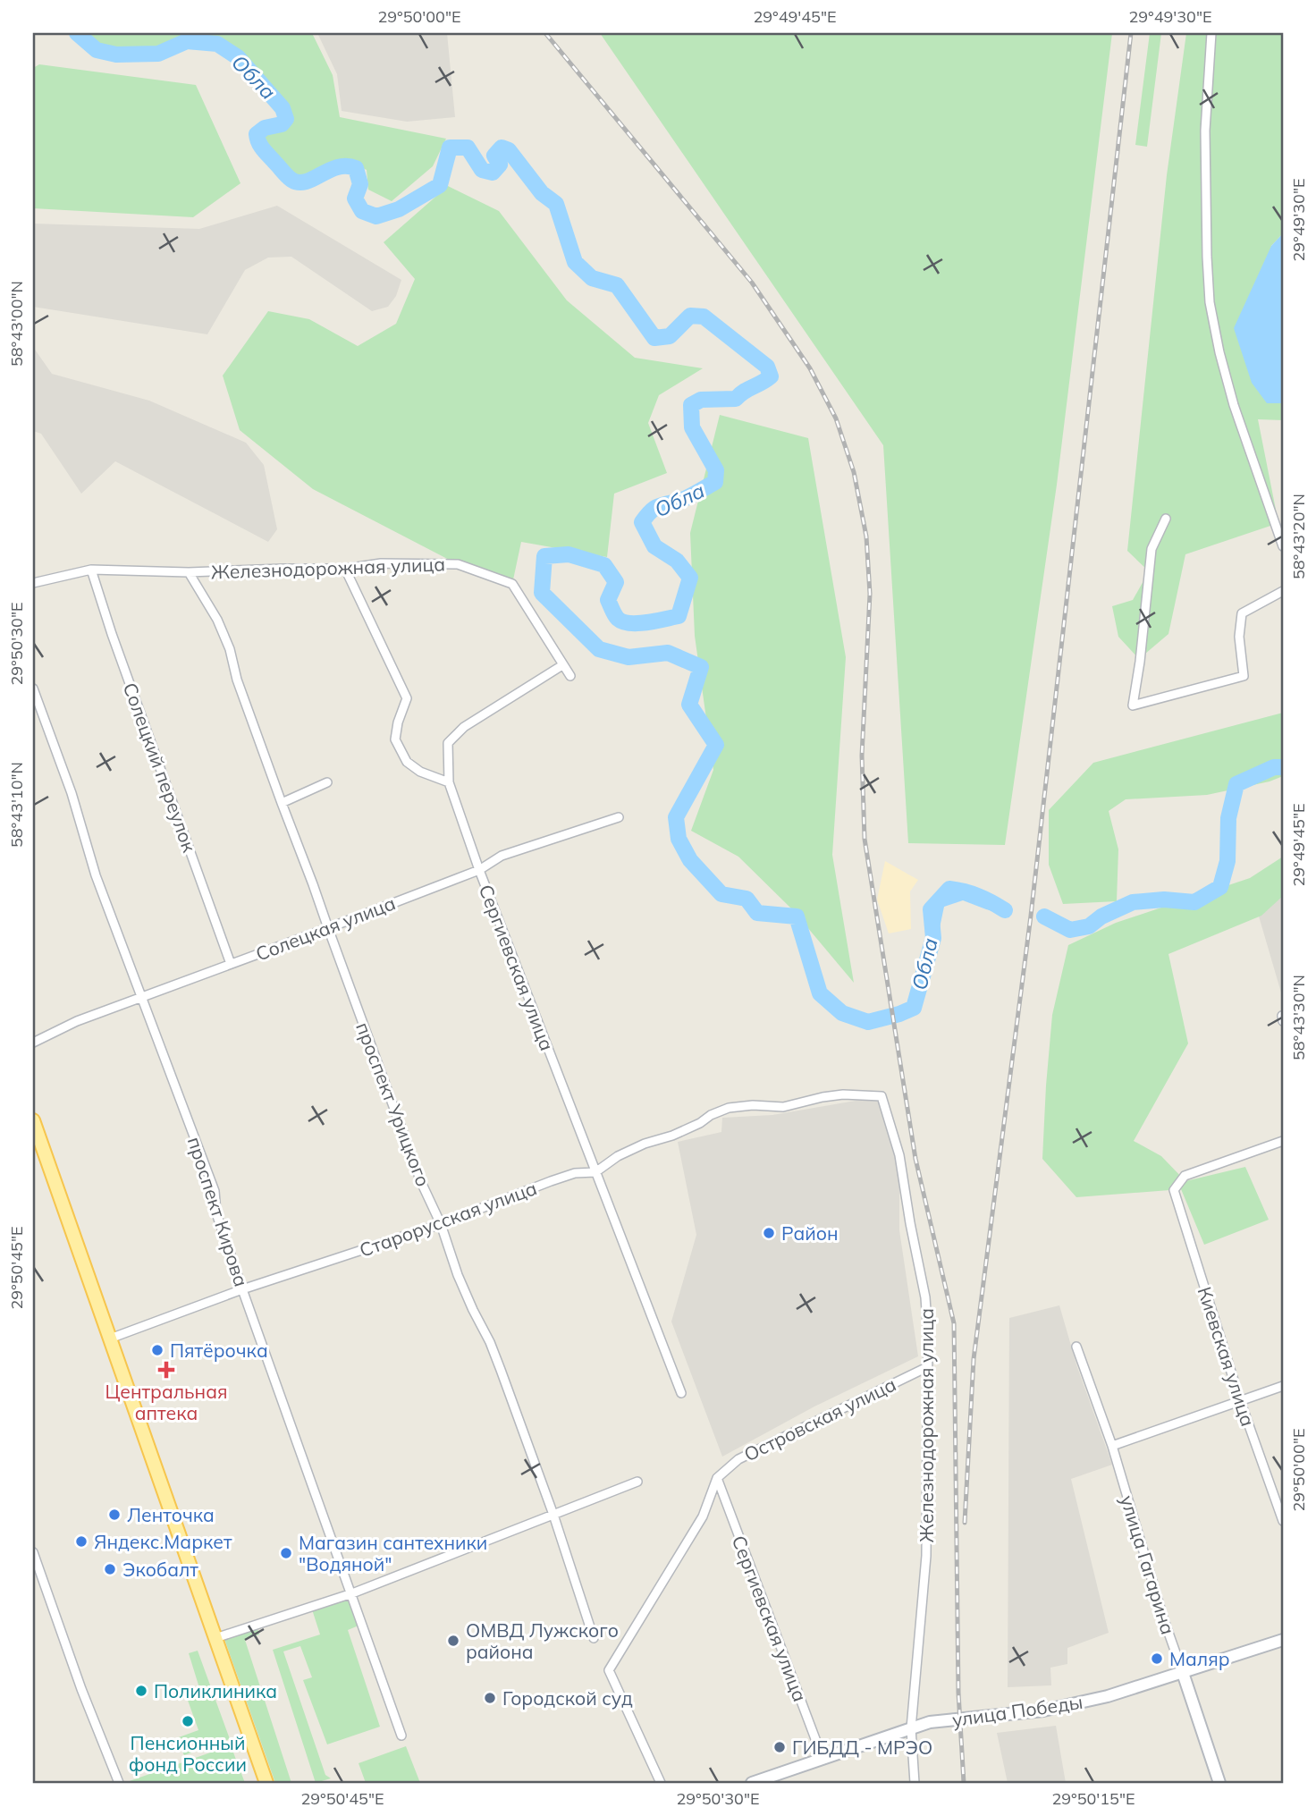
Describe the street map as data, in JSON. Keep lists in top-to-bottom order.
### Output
{
  "streets": {
    "street": [
      "Железнодорожная улица",
      "Солецкий переулок",
      "Солецкая улица",
      "Сергиевская улица",
      "проспект Урицкого",
      "проспект Кирова",
      "Старорусская улица",
      "Киевская улица",
      "Островская улица",
      "улица Гагарина",
      "улица Победы"
    ]
  },
  "crossings": [
    ["Железнодорожная улица", "Солецкий переулок"],
    ["Железнодорожная улица", "Сергиевская улица"],
    ["Железнодорожная улица", "проспект Урицкого"],
    ["Железнодорожная улица", "Старорусская улица"],
    ["Железнодорожная улица", "Островская улица"],
    ["Железнодорожная улица", "улица Победы"],
    ["Солецкий переулок", "Солецкая улица"],
    ["Солецкая улица", "Сергиевская улица"],
    ["Солецкая улица", "проспект Урицкого"],
    ["Солецкая улица", "проспект Кирова"],
    ["Сергиевская улица", "Старорусская улица"],
    ["Сергиевская улица", "Островская улица"],
    ["Сергиевская улица", "улица Победы"],
    ["проспект Урицкого", "Старорусская улица"],
    ["проспект Кирова", "Старорусская улица"],
    ["улица Гагарина", "улица Победы"]
  ],
  "water": ["Обла"],
  "places": {
    "other": [
      "Район",
      "Пятёрочка",
      "Ленточка",
      "Яндекс.Маркет",
      "Магазин сантехники \"Водяной\"",
      "Экобалт",
      "ОМВД Лужского района",
      "Маляр",
      "Поликлиника",
      "Городской суд",
      "Пенсионный фонд России",
      "ГИБДД - МРЭО"
    ],
    "health": ["Центральная аптека"]
  },
  "coordinates": [
    "29°50'00\"E",
    "29°49'45\"E",
    "29°49'30\"E",
    "58°43'00\"N",
    "58°43'20\"N",
    "29°50'30\"E",
    "58°43'10\"N",
    "58°43'30\"N",
    "29°50'45\"E",
    "29°50'15\"E"
  ]
}
